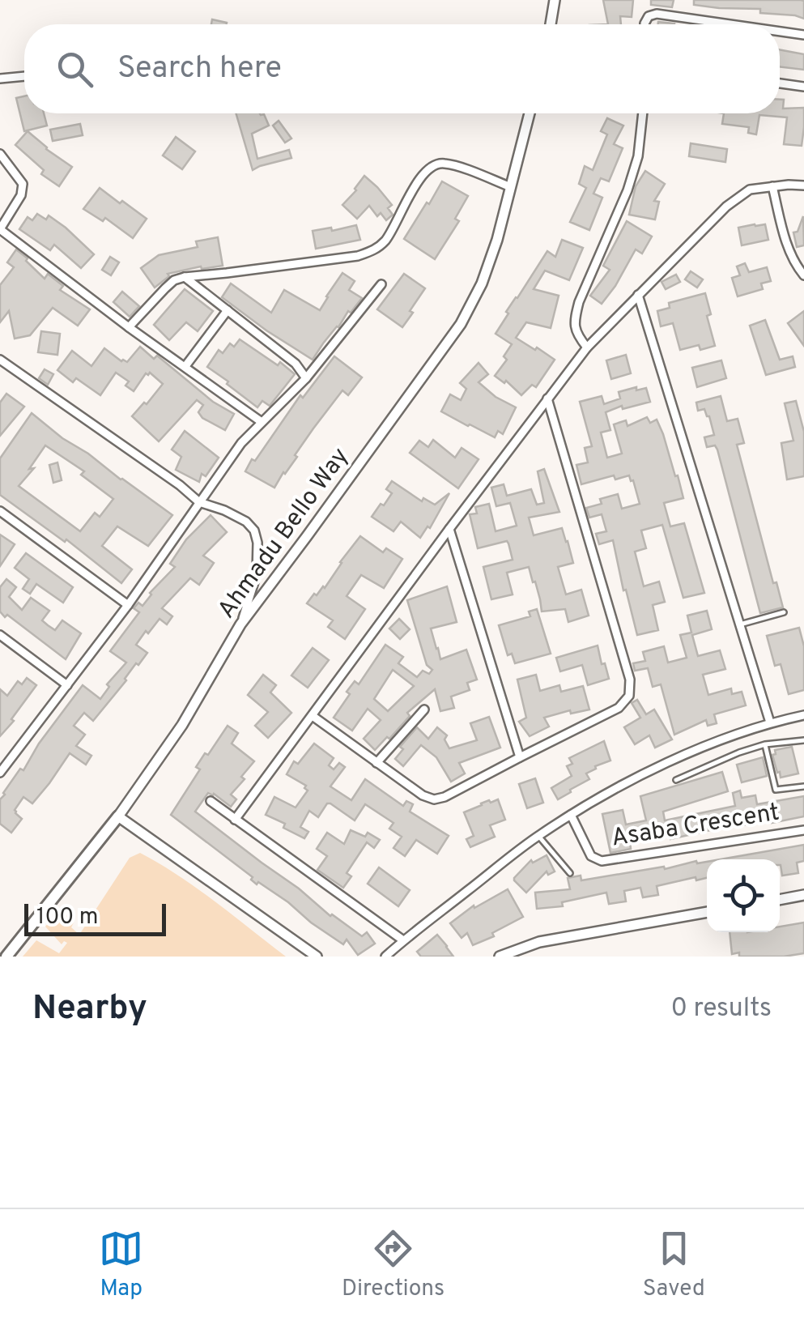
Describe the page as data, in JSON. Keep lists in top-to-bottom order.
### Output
{
  "streets": {
    "main road": ["Ahmadu Bello Way"],
    "street": ["Asaba Crescent"]
  },
  "scale_bar": "100 m",
  "page": {
    "search": "Search here",
    "scale": "100 m",
    "heading": ["Nearby", "0 results"],
    "nav": ["Map", "Directions", "Saved"]
  }
}
